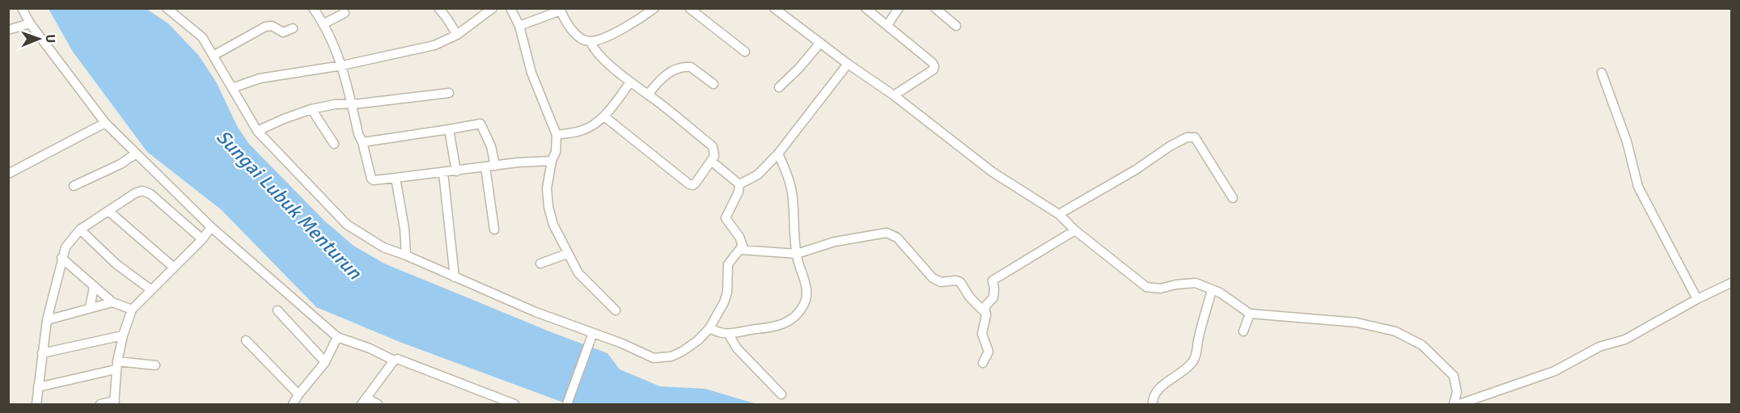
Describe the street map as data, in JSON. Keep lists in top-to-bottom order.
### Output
{
  "water": ["Sungai Lubuk Menturun"],
  "north": "right"
}
